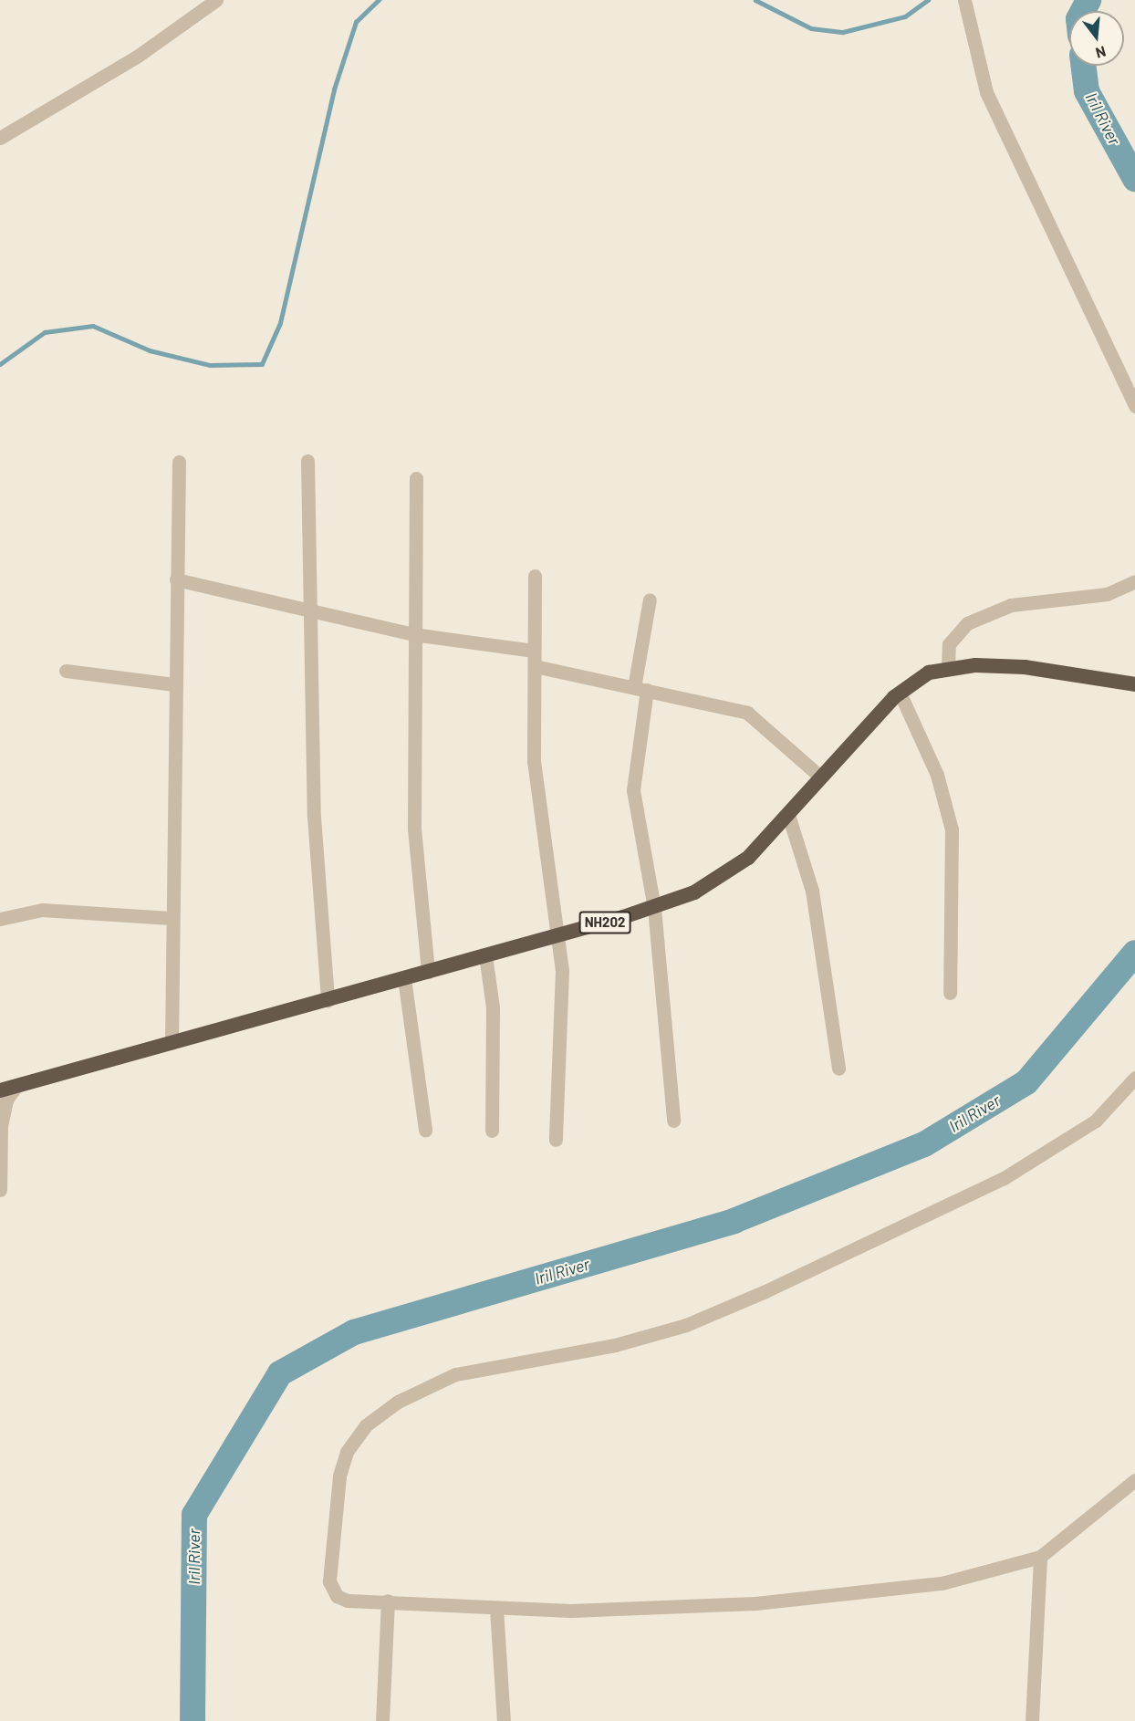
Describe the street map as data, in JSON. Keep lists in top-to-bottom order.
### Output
{
  "streets": {
    "highway": ["NH202"]
  },
  "water": ["Iril River"],
  "north": "bottom"
}
